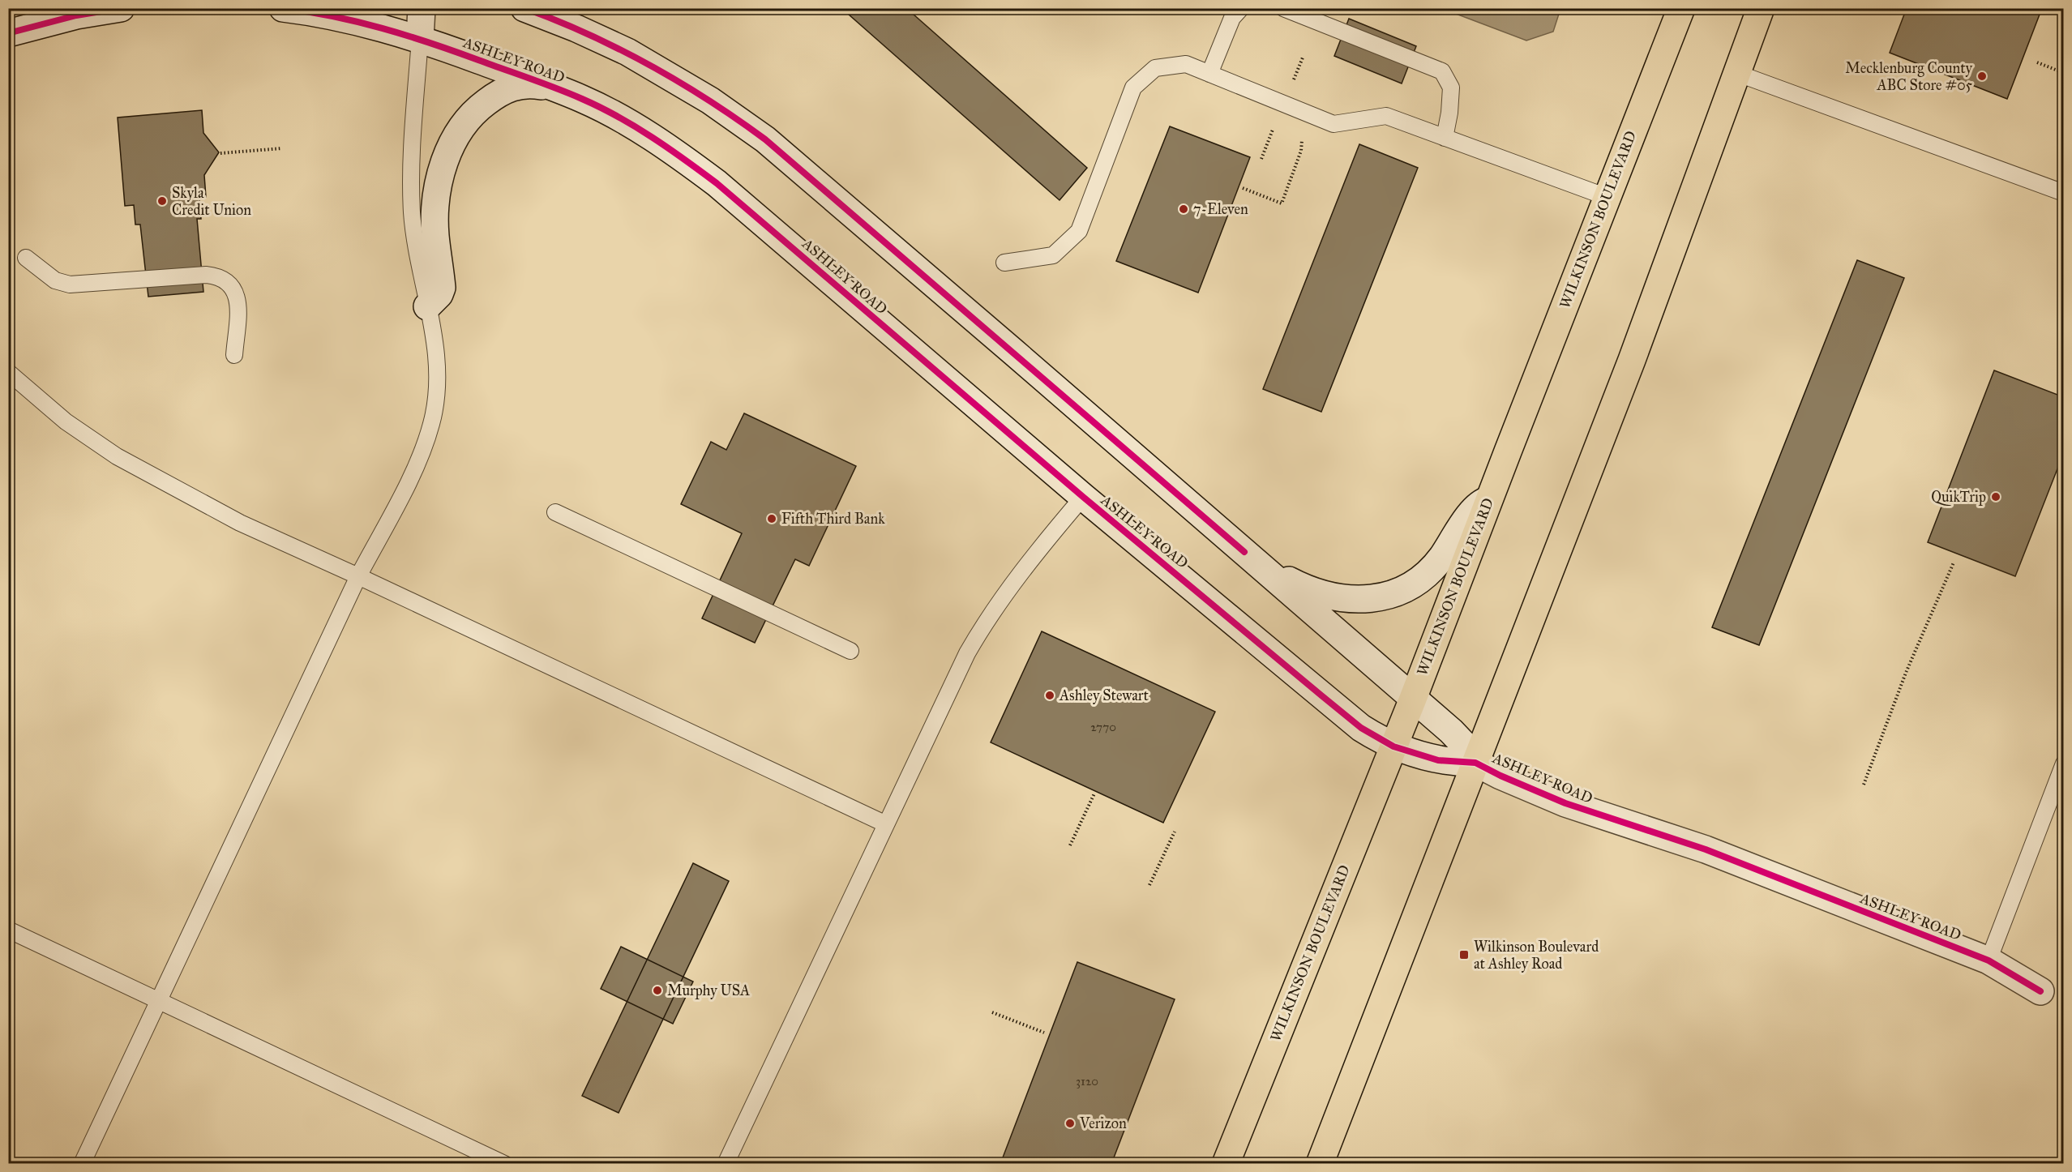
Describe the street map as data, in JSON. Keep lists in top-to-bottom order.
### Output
{
  "streets": {
    "main road": ["WILKINSON BOULEVARD"],
    "street": ["ASHLEY ROAD"]
  },
  "crossings": [
    ["ASHLEY ROAD", "WILKINSON BOULEVARD"]
  ],
  "places": {
    "other": [
      "Mecklenburg County ABC Store #05",
      "Skyla Credit Union",
      "7-Eleven",
      "QuikTrip",
      "Fifth Third Bank",
      "Ashley Stewart",
      "Murphy USA",
      "Verizon"
    ],
    "transit": ["Wilkinson Boulevard at Ashley Road"]
  },
  "house_numbers": ["2770", "3120"]
}
